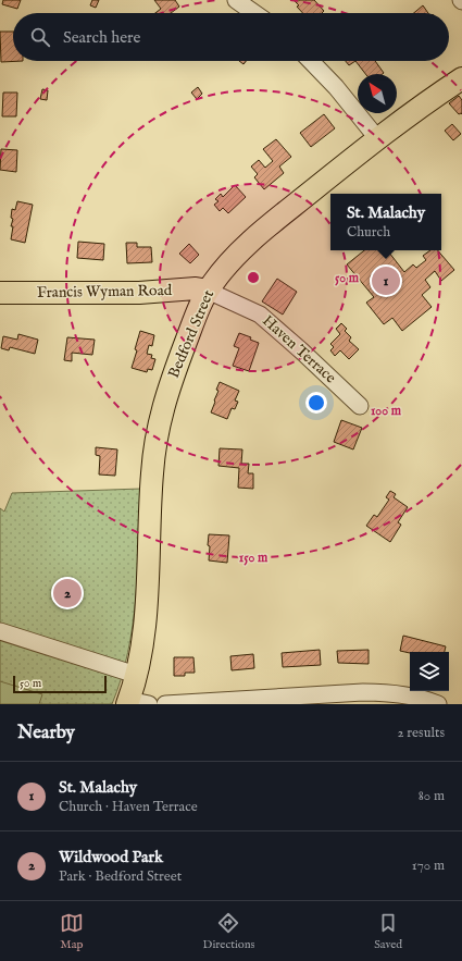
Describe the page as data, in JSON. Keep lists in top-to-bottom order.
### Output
{
  "streets": {
    "main road": ["Francis Wyman Road", "Bedford Street"],
    "street": ["Haven Terrace"]
  },
  "crossings": [
    ["Francis Wyman Road", "Bedford Street"],
    ["Francis Wyman Road", "Haven Terrace"],
    ["Bedford Street", "Haven Terrace"]
  ],
  "scale_bar": "50 m",
  "north": "top left",
  "page": {
    "search": "Search here",
    "popup": ["St. Malachy", "Church"],
    "pins": ["1", "2"],
    "scale": "50 m",
    "heading": ["Nearby", "2 results"],
    "list": [
      {
        "mark": "1",
        "name": "St. Malachy",
        "note": "Church · Haven Terrace",
        "value": "80 m"
      },
      {
        "mark": "2",
        "name": "Wildwood Park",
        "note": "Park · Bedford Street",
        "value": "170 m"
      }
    ],
    "nav": ["Map", "Directions", "Saved"]
  },
  "rings": ["50 m", "100 m", "150 m"]
}
